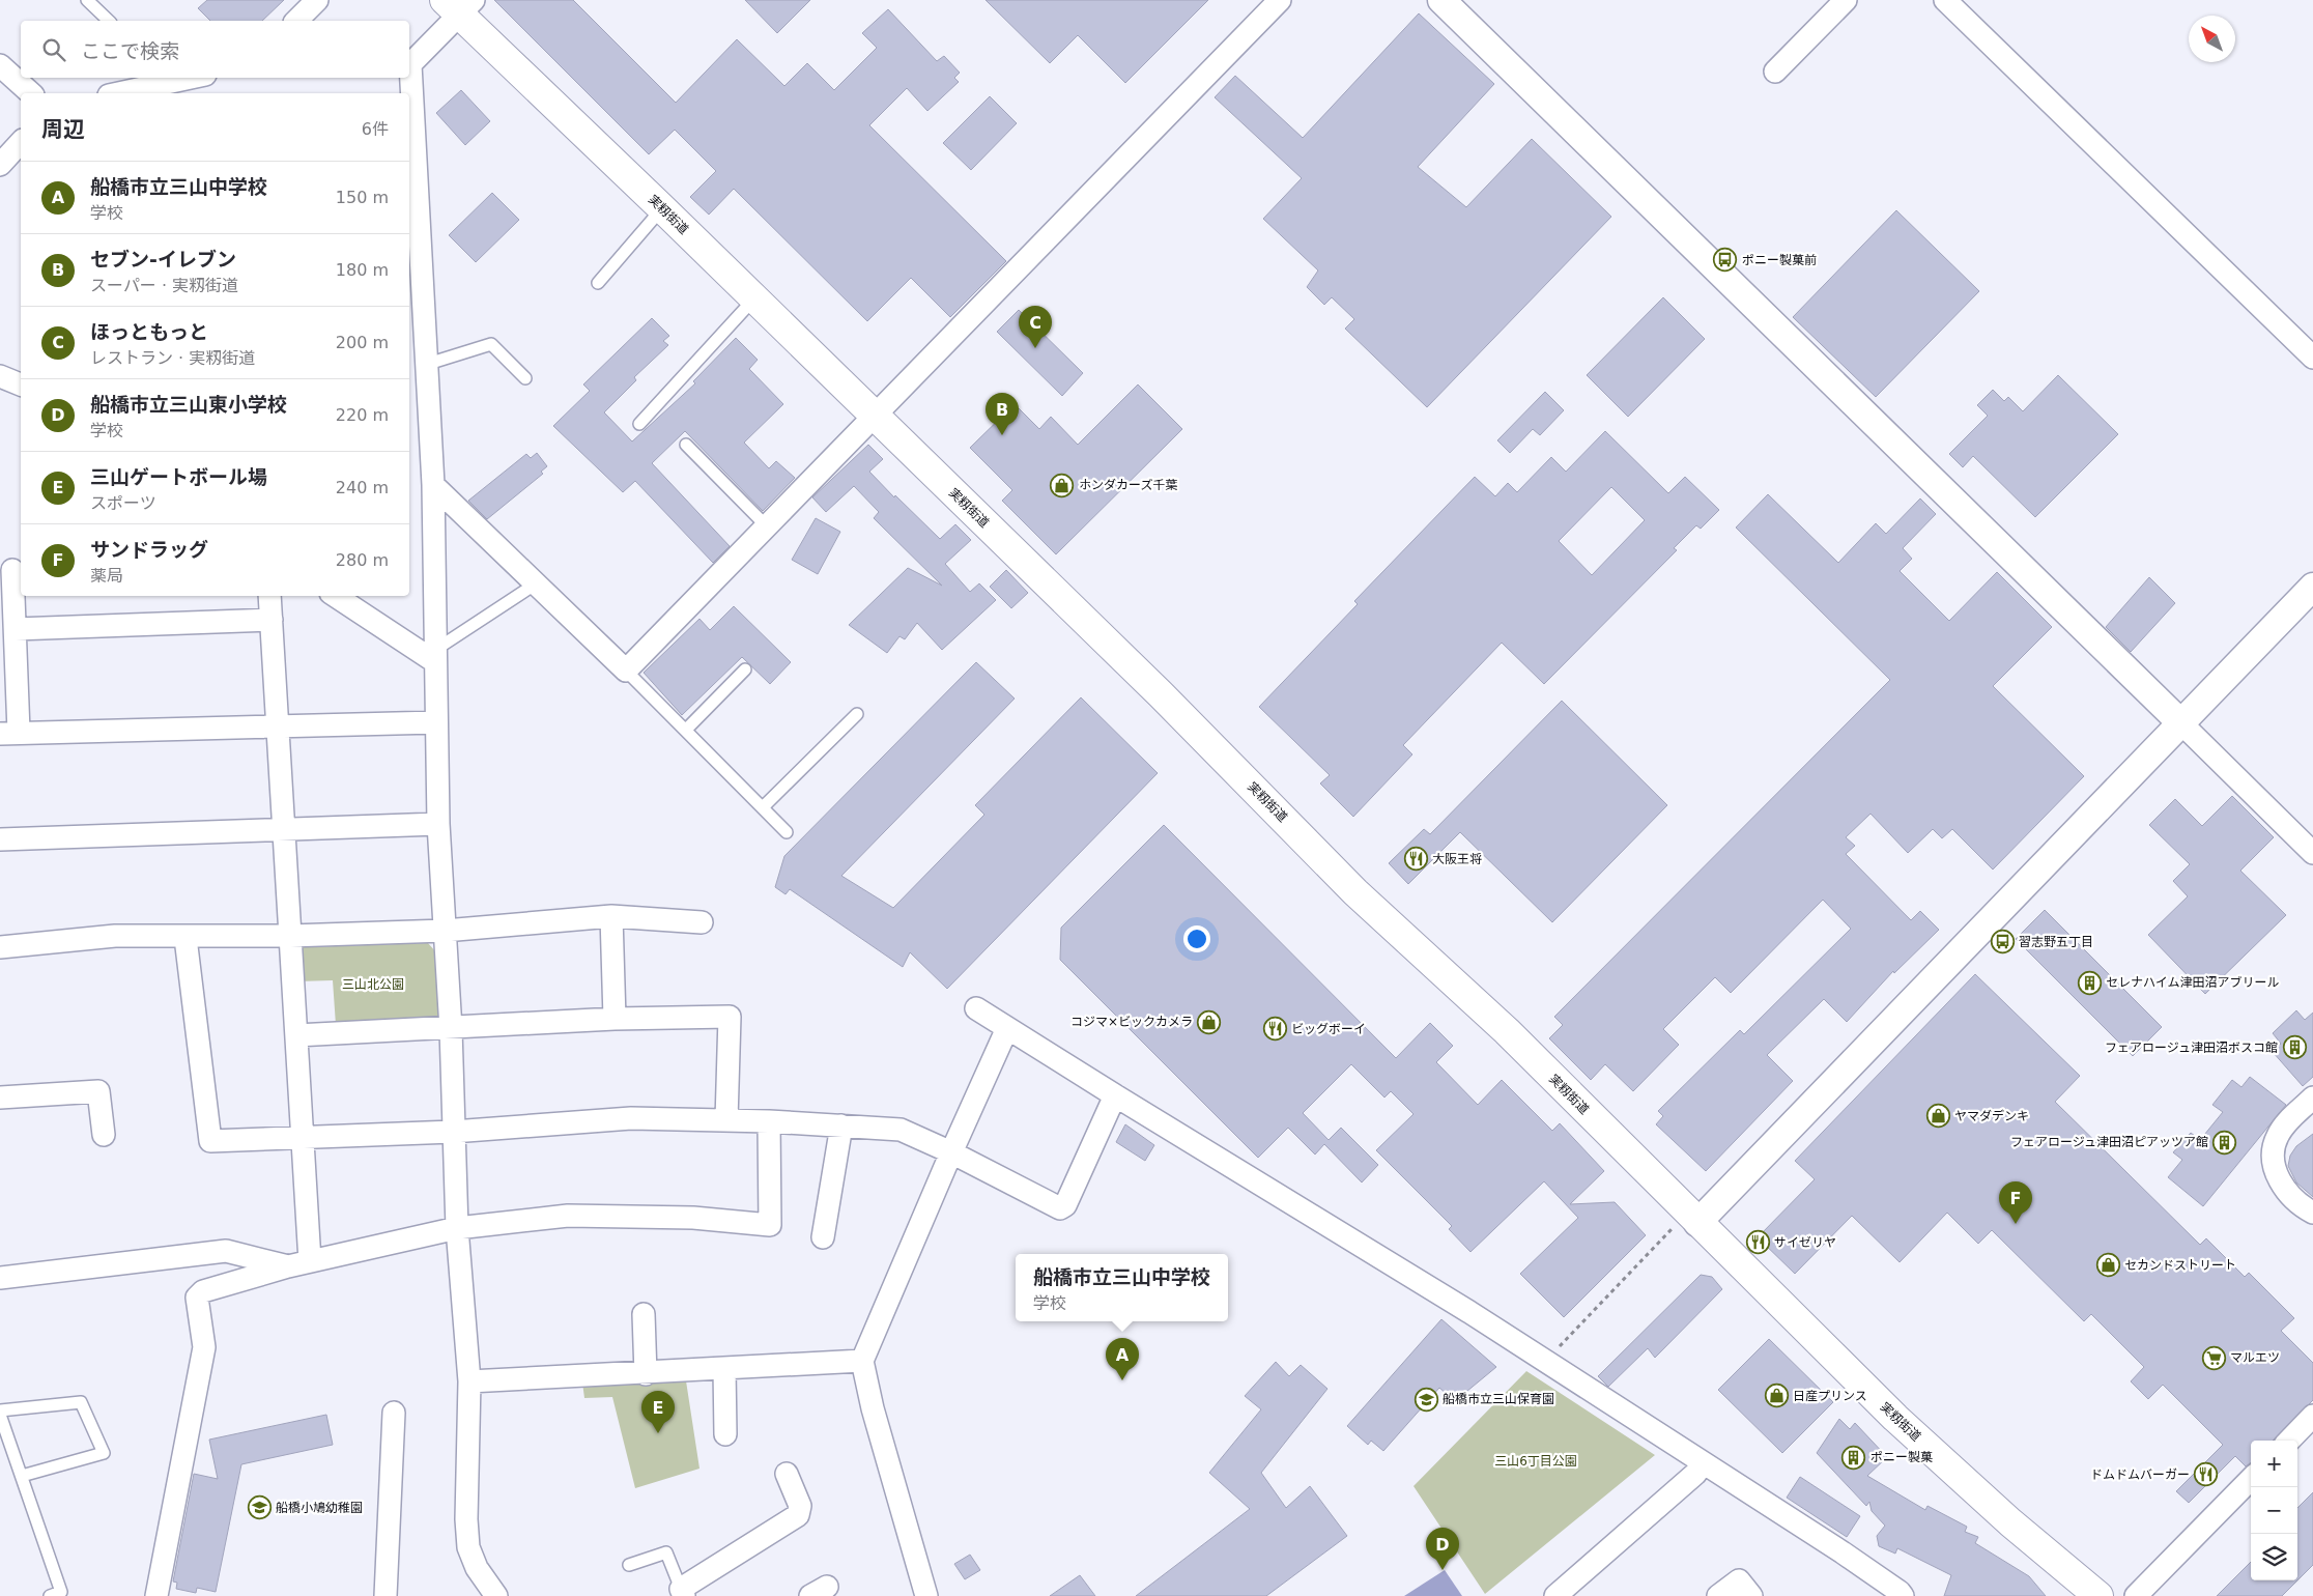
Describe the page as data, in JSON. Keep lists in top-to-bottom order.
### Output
{
  "streets": {
    "main road": ["実籾街道"]
  },
  "parks": ["三山北公園", "三山6丁目公園"],
  "places": {
    "bus stop": ["ポニー製菓前", "習志野五丁目"],
    "shop": [
      "ホンダカーズ千葉",
      "コジマ×ビックカメラ",
      "ヤマダデンキ",
      "セカンドストリート",
      "日産プリンス"
    ],
    "restaurant": [
      "大阪王将",
      "ビッグボーイ",
      "サイゼリヤ",
      "ドムドムバーガー"
    ],
    "building": [
      "セレナハイム津田沼アブリール",
      "フェアロージュ津田沼ボスコ館",
      "フェアロージュ津田沼ピアッツア館",
      "ポニー製菓"
    ],
    "supermarket": ["マルエツ"],
    "school or university": ["船橋市立三山保育園", "船橋小鳩幼稚園"]
  },
  "north": "top left",
  "page": {
    "search": "ここで検索",
    "heading": ["周辺", "6件"],
    "list": [
      {
        "mark": "A",
        "name": "船橋市立三山中学校",
        "note": "学校",
        "value": "150 m"
      },
      {
        "mark": "B",
        "name": "セブン-イレブン",
        "note": "スーパー · 実籾街道",
        "value": "180 m"
      },
      {
        "mark": "C",
        "name": "ほっともっと",
        "note": "レストラン · 実籾街道",
        "value": "200 m"
      },
      {
        "mark": "D",
        "name": "船橋市立三山東小学校",
        "note": "学校",
        "value": "220 m"
      },
      {
        "mark": "E",
        "name": "三山ゲートボール場",
        "note": "スポーツ",
        "value": "240 m"
      },
      {
        "mark": "F",
        "name": "サンドラッグ",
        "note": "薬局",
        "value": "280 m"
      }
    ],
    "pins": [
      "C",
      "B",
      "F",
      "A",
      "E",
      "D"
    ],
    "popup": ["船橋市立三山中学校", "学校"],
    "map_buttons": ["+", "−"]
  }
}
